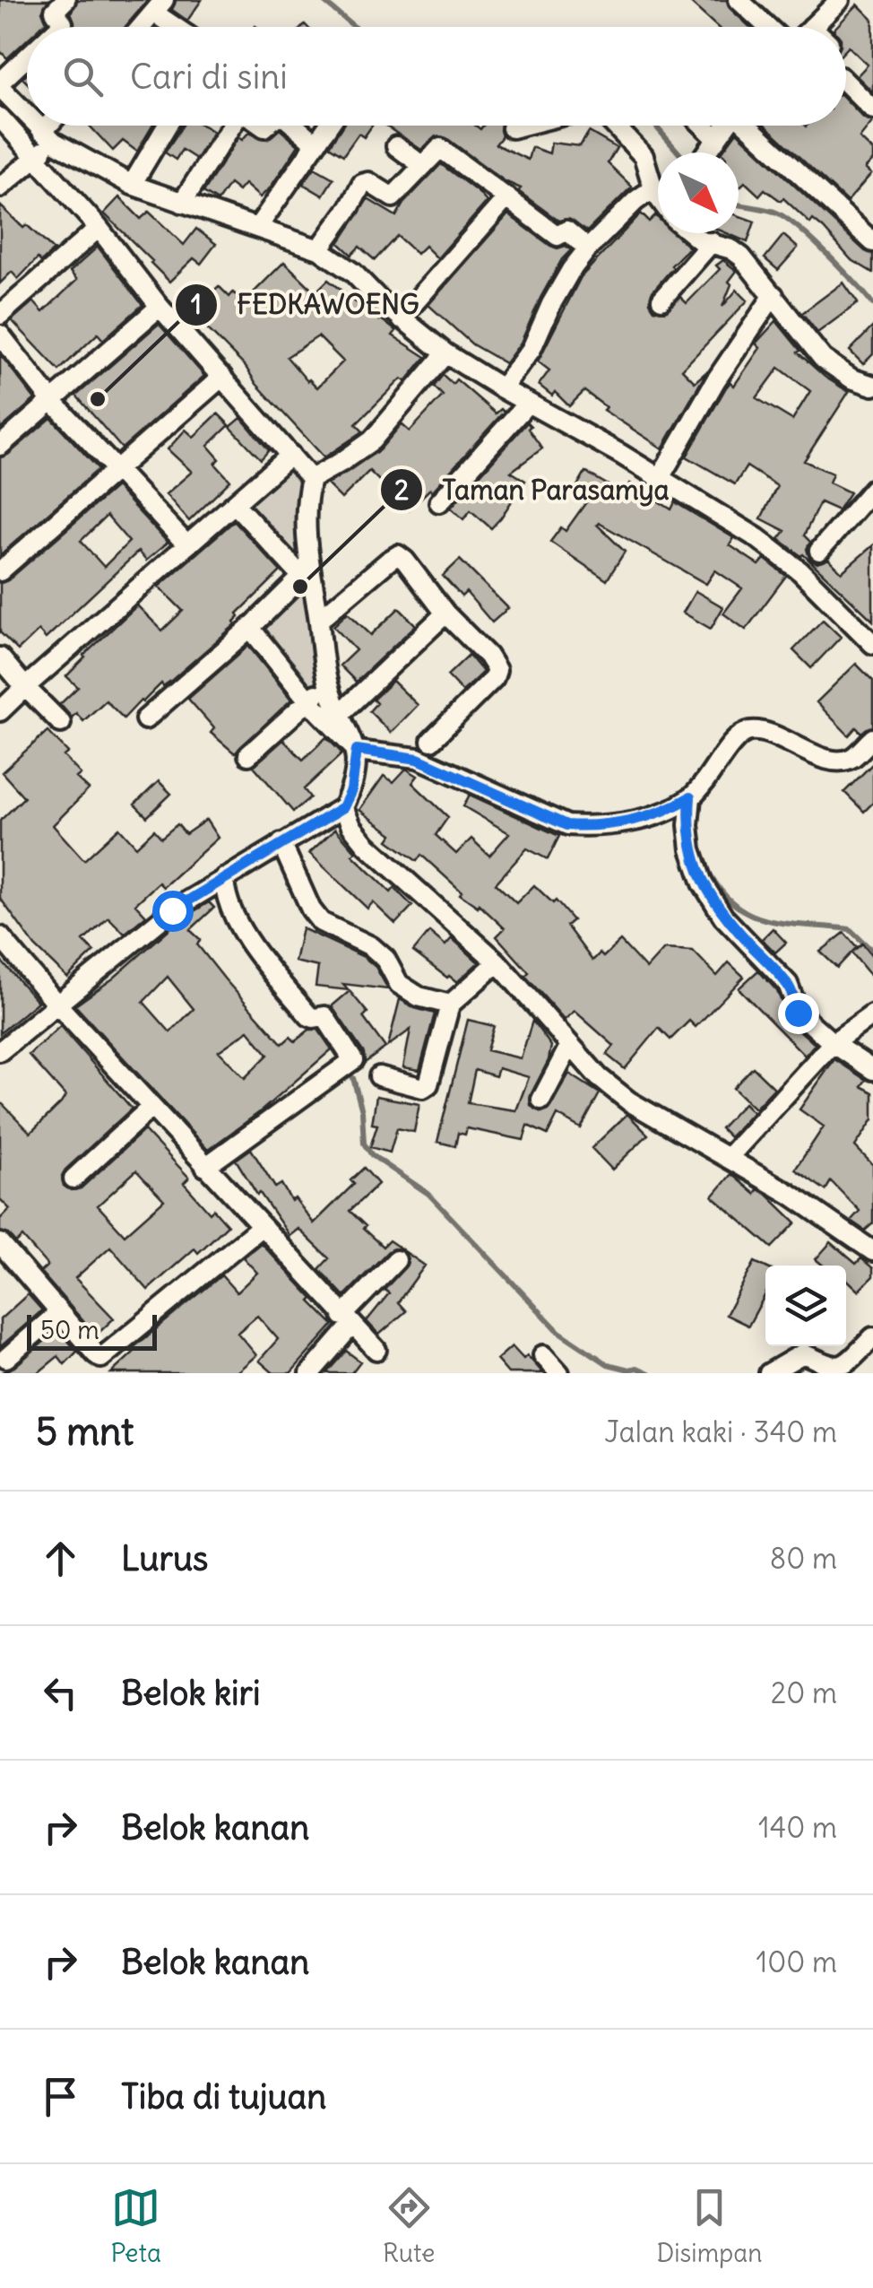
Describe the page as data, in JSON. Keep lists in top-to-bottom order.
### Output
{
  "places": ["FEDKAWOENG", "Taman Parasamya"],
  "scale_bar": "50 m",
  "north": "bottom right",
  "page": {
    "search": "Cari di sini",
    "scale": "50 m",
    "heading": ["5 mnt", "Jalan kaki · 340 m"],
    "list": [
      ["Lurus", "80 m"],
      ["Belok kiri", "20 m"],
      ["Belok kanan", "140 m"],
      ["Belok kanan", "100 m"],
      "Tiba di tujuan"
    ],
    "nav": ["Peta", "Rute", "Disimpan"]
  }
}
